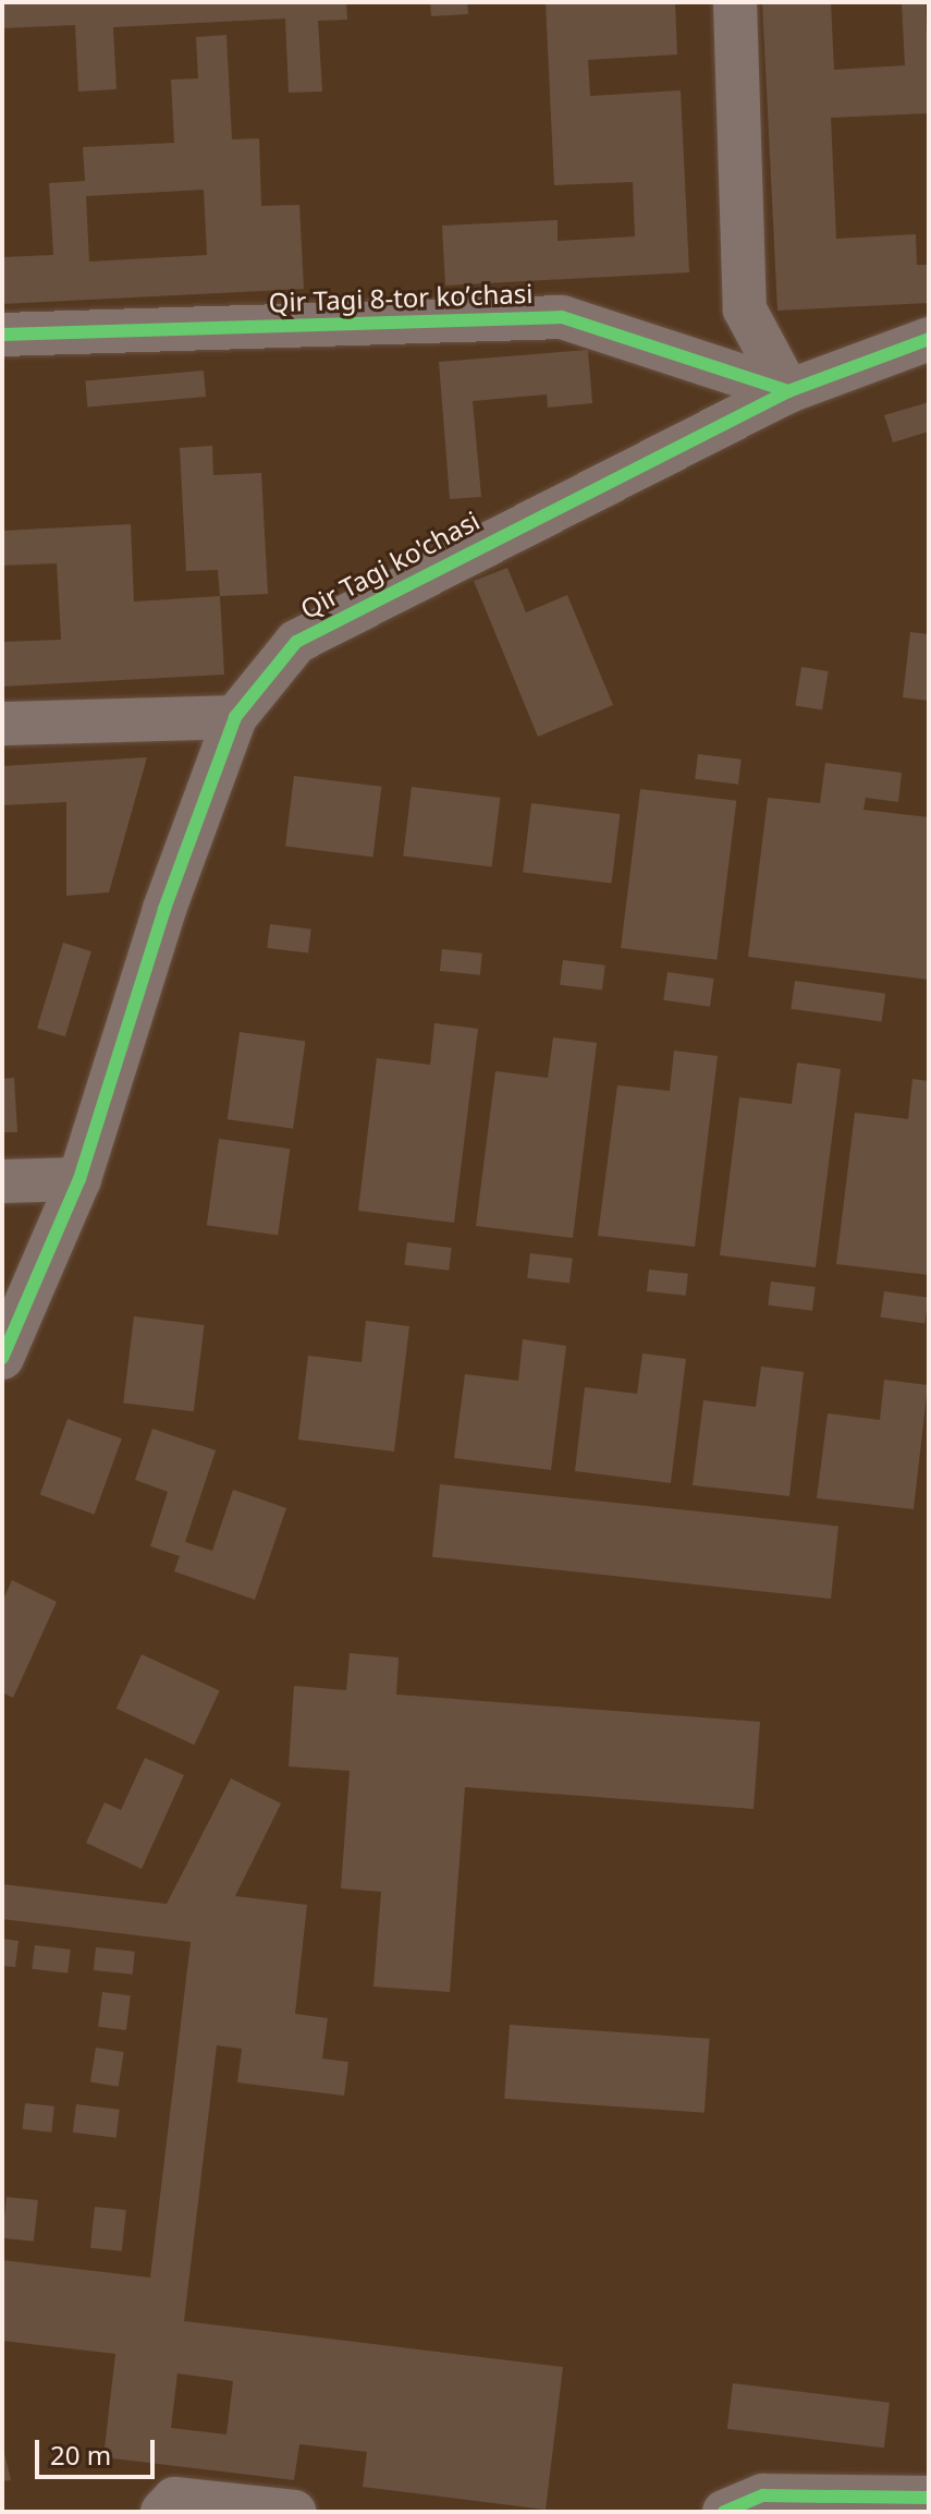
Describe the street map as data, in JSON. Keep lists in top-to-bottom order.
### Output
{
  "streets": {
    "street": ["Qir Tagi 8-tor koʼchasi", "Qir Tagi ko'chasi"]
  },
  "crossings": [
    ["Qir Tagi 8-tor koʼchasi", "Qir Tagi ko'chasi"]
  ],
  "scale_bar": "20 m"
}
